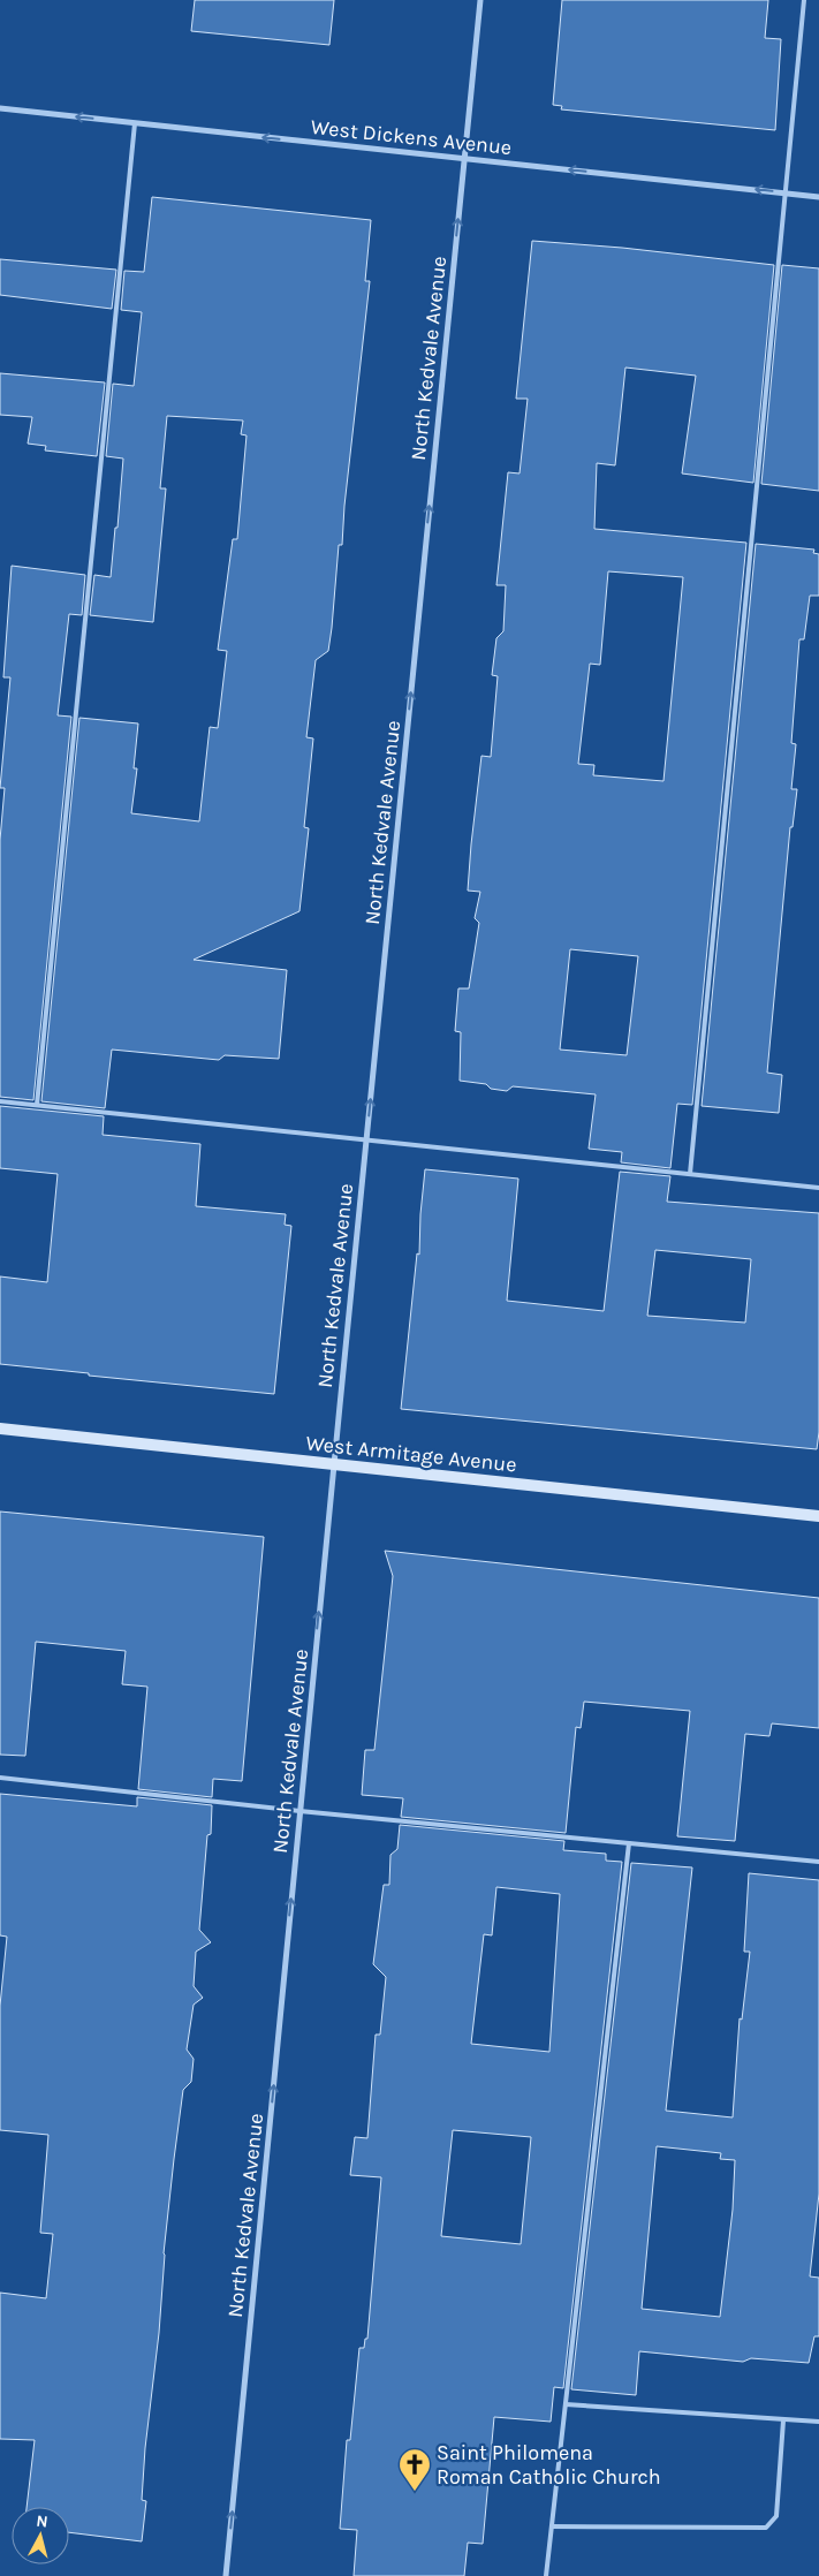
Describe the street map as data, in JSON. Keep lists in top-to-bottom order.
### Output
{
  "streets": {
    "main road": ["West Armitage Avenue"],
    "street": ["West Dickens Avenue", "North Kedvale Avenue"]
  },
  "crossings": [
    ["West Dickens Avenue", "North Kedvale Avenue"],
    ["North Kedvale Avenue", "West Armitage Avenue"]
  ],
  "one_way": ["West Dickens Avenue", "North Kedvale Avenue"],
  "places": {
    "church": ["Saint Philomena Roman Catholic Church"]
  },
  "north": "top"
}
